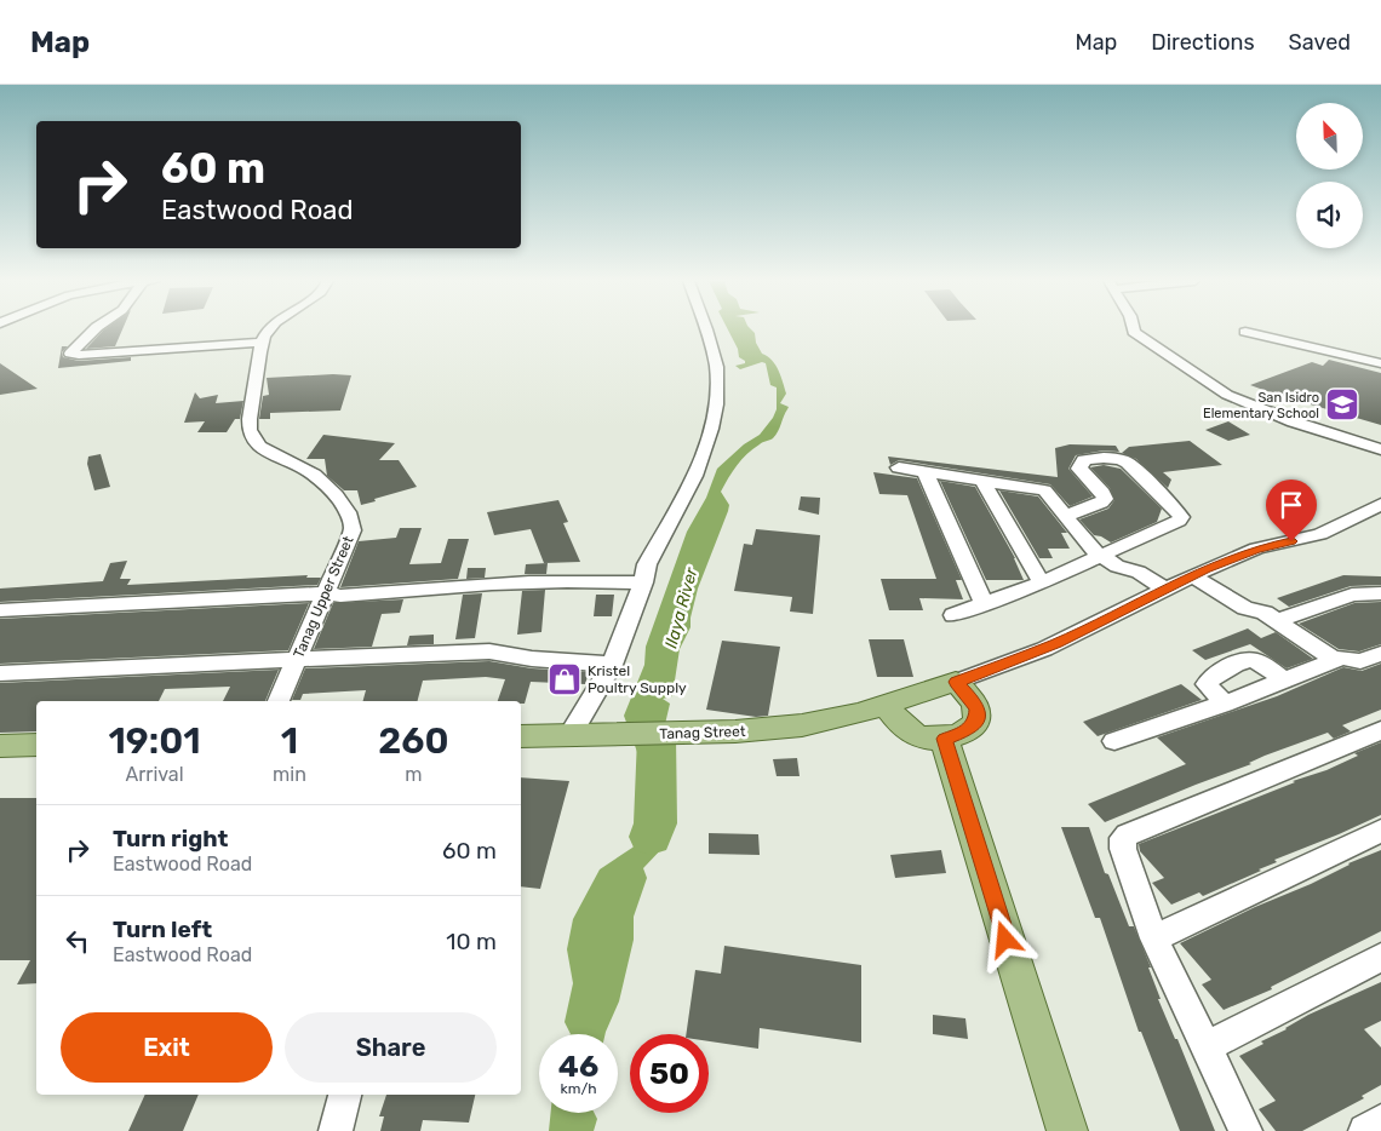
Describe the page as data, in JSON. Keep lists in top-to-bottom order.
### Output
{
  "streets": {
    "main road": ["Tanag Street"],
    "street": ["Tanag Upper Street"]
  },
  "water": ["Ilaya River"],
  "places": {
    "school or university": ["San Isidro Elementary School"],
    "shop": ["Kristel Poultry Supply"]
  },
  "north": "top left",
  "page": {
    "header": "Map",
    "nav": ["Map", "Directions", "Saved"],
    "turn": ["60 m", "Eastwood Road"],
    "eta": [
      "19:01",
      "Arrival",
      "1",
      "min",
      "260",
      "m"
    ],
    "list": [
      {
        "name": "Turn right",
        "note": "Eastwood Road",
        "value": "60 m"
      },
      {
        "name": "Turn left",
        "note": "Eastwood Road",
        "value": "10 m"
      }
    ],
    "buttons": ["Exit", "Share"],
    "speed": "46 km/h",
    "limit": "50"
  }
}
